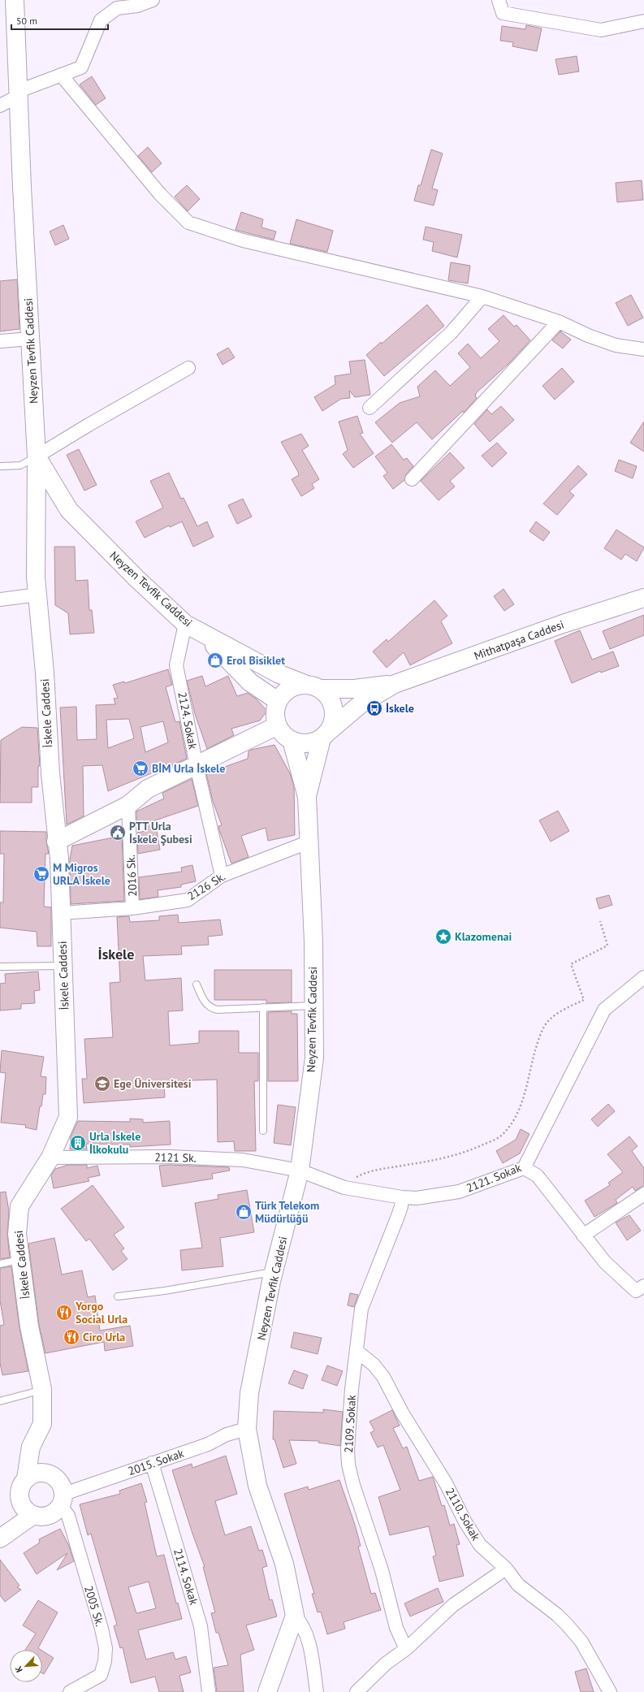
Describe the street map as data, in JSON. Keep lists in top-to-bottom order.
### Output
{
  "streets": {
    "street": [
      "Neyzen Tevfik Caddesi",
      "Mithatpaşa Caddesi",
      "İskele Caddesi",
      "2124. Sokak",
      "2016 Sk.",
      "2126 Sk.",
      "2121 Sk.",
      "2121. Sokak",
      "2109. Sokak",
      "2015. Sokak",
      "2110. Sokak",
      "2114. Sokak",
      "2005 Sk."
    ]
  },
  "crossings": [
    ["Neyzen Tevfik Caddesi", "İskele Caddesi"],
    ["Neyzen Tevfik Caddesi", "2124. Sokak"],
    ["Neyzen Tevfik Caddesi", "2126 Sk."],
    ["Neyzen Tevfik Caddesi", "2121 Sk."],
    ["Neyzen Tevfik Caddesi", "2121. Sokak"],
    ["Neyzen Tevfik Caddesi", "2015. Sokak"],
    ["İskele Caddesi", "2126 Sk."],
    ["İskele Caddesi", "2121 Sk."],
    ["İskele Caddesi", "2015. Sokak"],
    ["İskele Caddesi", "2005 Sk."],
    ["2124. Sokak", "2126 Sk."],
    ["2016 Sk.", "2126 Sk."],
    ["2121 Sk.", "2121. Sokak"],
    ["2121. Sokak", "2109. Sokak"],
    ["2109. Sokak", "2110. Sokak"],
    ["2015. Sokak", "2114. Sokak"],
    ["2015. Sokak", "2005 Sk."]
  ],
  "districts": ["İskele"],
  "places": {
    "shop": ["Erol Bisiklet", "Türk Telekom Müdürlüğü"],
    "bus stop": ["İskele"],
    "supermarket": ["BİM Urla İskele", "M Migros URLA İskele"],
    "public building": ["PTT Urla İskele Şubesi"],
    "place": ["Klazomenai"],
    "school or university": ["Ege Üniversitesi"],
    "building": ["Urla İskele İlkokulu"],
    "restaurant": ["Yorgo Social Urla", "Ciro Urla"]
  },
  "scale_bar": "50 m",
  "north": "bottom left"
}
